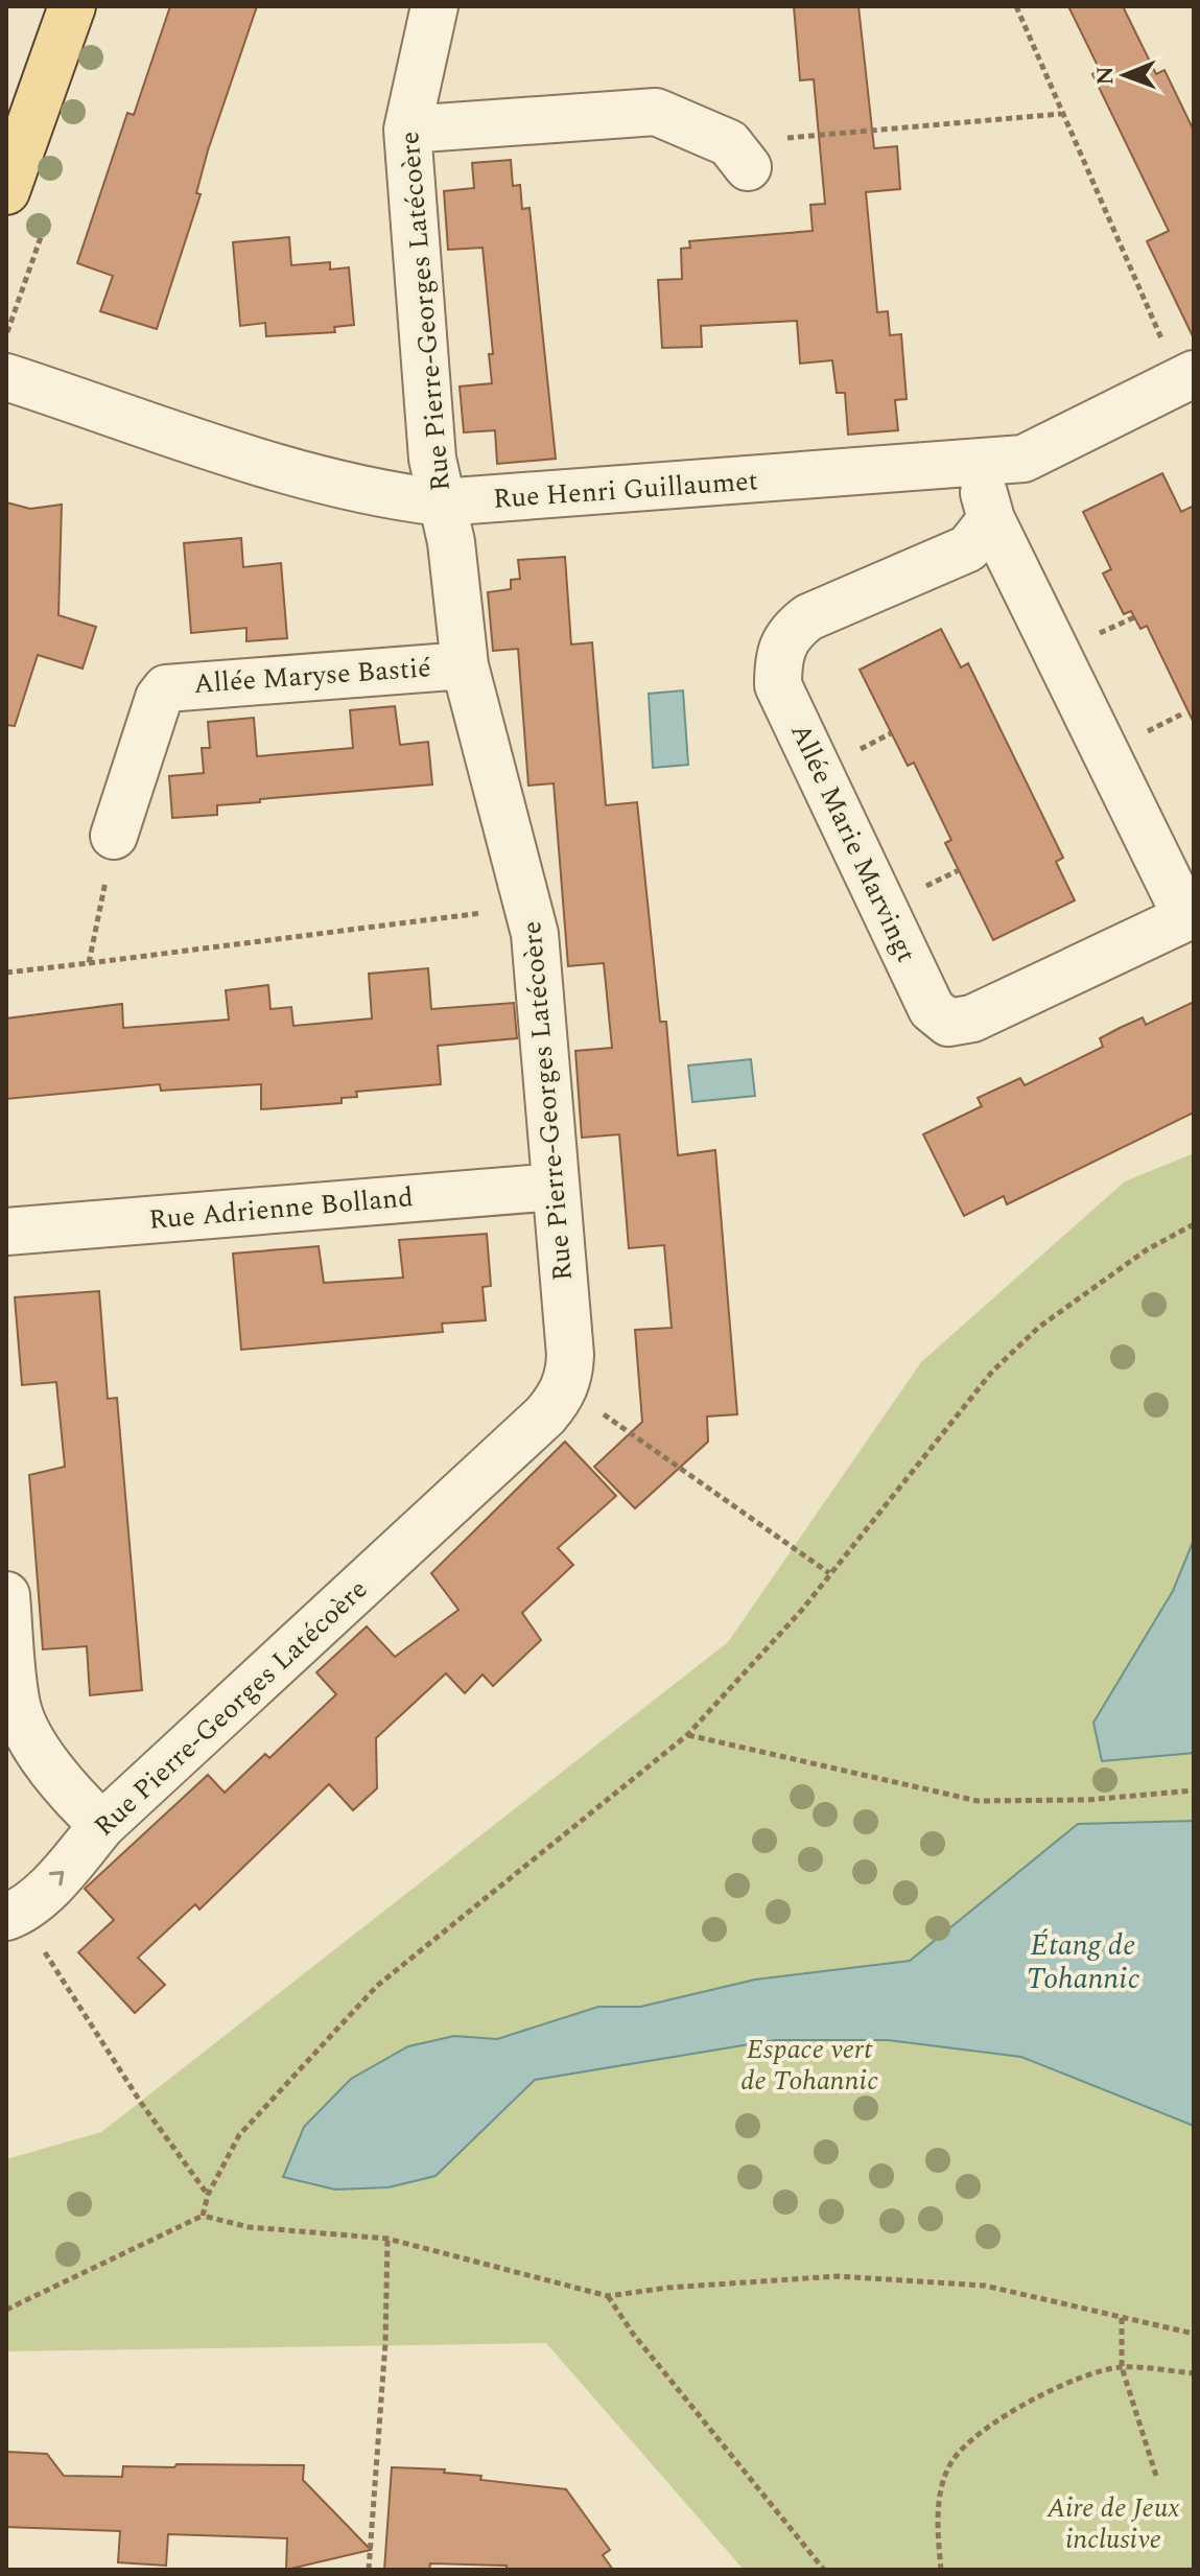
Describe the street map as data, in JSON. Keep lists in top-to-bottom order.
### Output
{
  "streets": {
    "street": [
      "Rue Pierre-Georges Latécoère",
      "Rue Henri Guillaumet",
      "Allée Maryse Bastié",
      "Allée Marie Marvingt",
      "Rue Adrienne Bolland"
    ]
  },
  "crossings": [
    ["Rue Pierre-Georges Latécoère", "Rue Henri Guillaumet"],
    ["Rue Pierre-Georges Latécoère", "Allée Maryse Bastié"],
    ["Rue Pierre-Georges Latécoère", "Rue Adrienne Bolland"],
    ["Rue Henri Guillaumet", "Allée Marie Marvingt"]
  ],
  "water": ["Étang de Tohannic"],
  "parks": ["Espace vert de Tohannic", "Aire de Jeux inclusive"],
  "north": "left"
}
